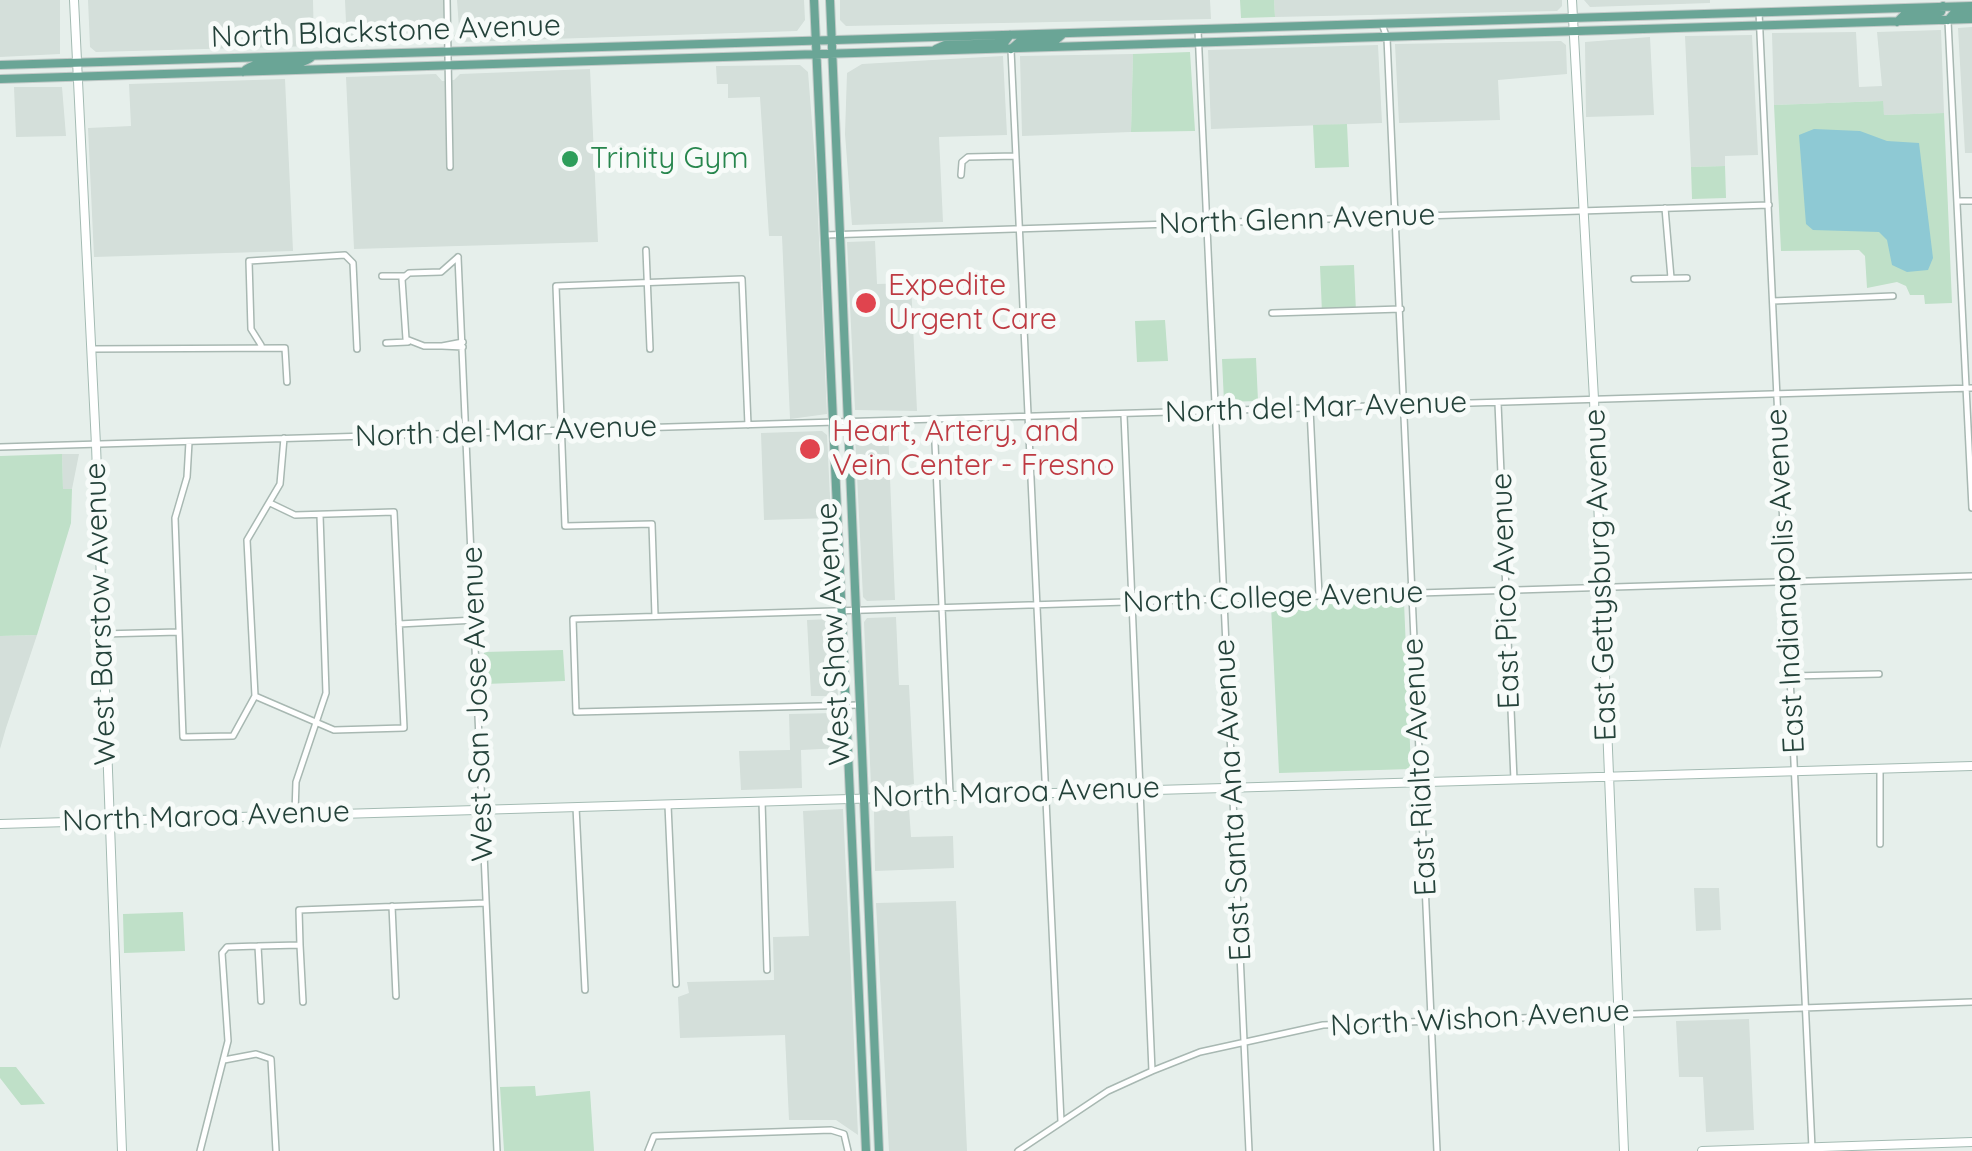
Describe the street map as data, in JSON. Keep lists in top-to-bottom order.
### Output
{
  "streets": {
    "main road": ["North Blackstone Avenue", "West Shaw Avenue"],
    "street": [
      "North Glenn Avenue",
      "North del Mar Avenue",
      "East Gettysburg Avenue",
      "East Indianapolis Avenue",
      "East Pico Avenue",
      "North College Avenue",
      "West Barstow Avenue",
      "West San Jose Avenue",
      "East Rialto Avenue",
      "North Maroa Avenue",
      "East Santa Ana Avenue",
      "North Wishon Avenue"
    ]
  },
  "crossings": [
    ["North Blackstone Avenue", "East Gettysburg Avenue"],
    ["North Blackstone Avenue", "East Indianapolis Avenue"],
    ["North Blackstone Avenue", "West Barstow Avenue"],
    ["North Blackstone Avenue", "West Shaw Avenue"],
    ["North Blackstone Avenue", "East Rialto Avenue"],
    ["North Blackstone Avenue", "East Santa Ana Avenue"],
    ["North Glenn Avenue", "East Gettysburg Avenue"],
    ["North Glenn Avenue", "East Indianapolis Avenue"],
    ["North Glenn Avenue", "West Shaw Avenue"],
    ["North Glenn Avenue", "East Rialto Avenue"],
    ["North Glenn Avenue", "East Santa Ana Avenue"],
    ["North del Mar Avenue", "East Gettysburg Avenue"],
    ["North del Mar Avenue", "East Indianapolis Avenue"],
    ["North del Mar Avenue", "East Pico Avenue"],
    ["North del Mar Avenue", "West Barstow Avenue"],
    ["North del Mar Avenue", "West Shaw Avenue"],
    ["North del Mar Avenue", "West San Jose Avenue"],
    ["North del Mar Avenue", "East Rialto Avenue"],
    ["North del Mar Avenue", "East Santa Ana Avenue"],
    ["East Gettysburg Avenue", "North College Avenue"],
    ["East Gettysburg Avenue", "North Maroa Avenue"],
    ["East Gettysburg Avenue", "North Wishon Avenue"],
    ["East Indianapolis Avenue", "North College Avenue"],
    ["East Indianapolis Avenue", "North Maroa Avenue"],
    ["East Indianapolis Avenue", "North Wishon Avenue"],
    ["East Pico Avenue", "North College Avenue"],
    ["East Pico Avenue", "North Maroa Avenue"],
    ["North College Avenue", "West Shaw Avenue"],
    ["North College Avenue", "East Rialto Avenue"],
    ["North College Avenue", "East Santa Ana Avenue"],
    ["West Barstow Avenue", "North Maroa Avenue"],
    ["West Shaw Avenue", "North Maroa Avenue"],
    ["West San Jose Avenue", "North Maroa Avenue"],
    ["East Rialto Avenue", "North Maroa Avenue"],
    ["East Rialto Avenue", "North Wishon Avenue"],
    ["North Maroa Avenue", "East Santa Ana Avenue"],
    ["East Santa Ana Avenue", "North Wishon Avenue"]
  ],
  "places": ["Trinity Gym", "Expedite Urgent Care", "Heart, Artery, and Vein Center - Fresno"]
}
